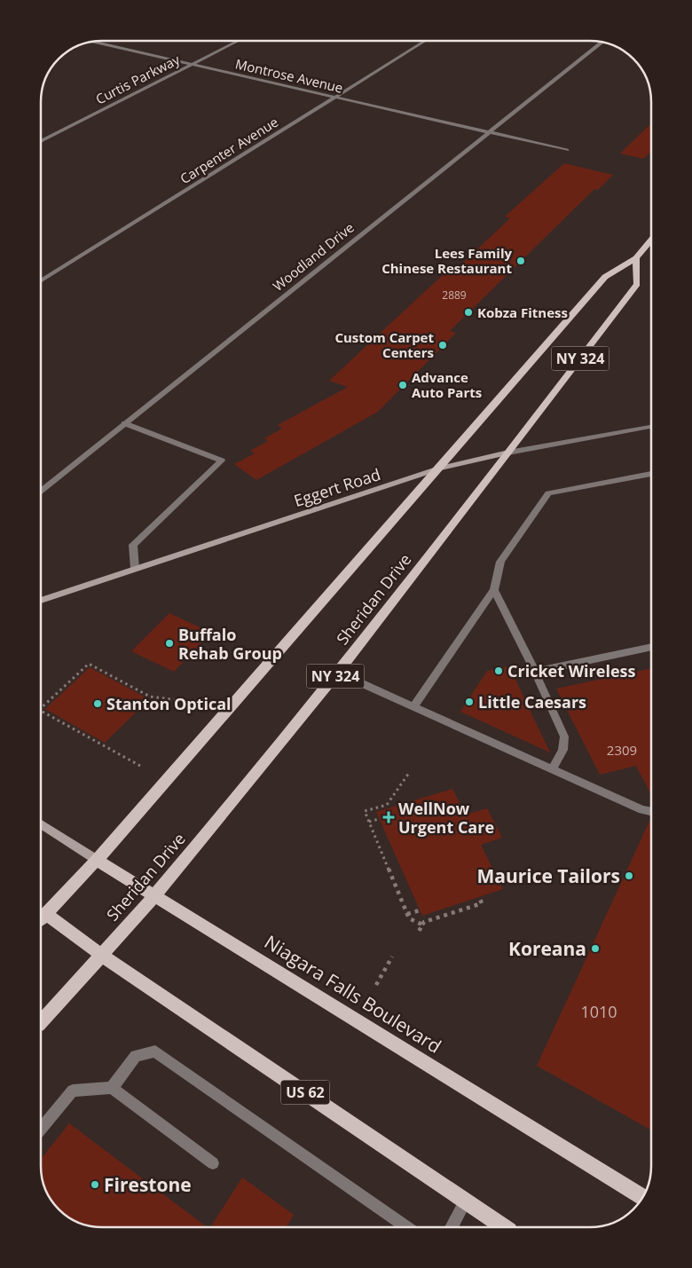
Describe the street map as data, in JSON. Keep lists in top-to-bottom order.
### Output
{
  "streets": {
    "main road": [
      "NY 324",
      "Eggert Road",
      "Sheridan Drive",
      "Niagara Falls Boulevard",
      "US 62"
    ],
    "street": [
      "Montrose Avenue",
      "Curtis Parkway",
      "Carpenter Avenue",
      "Woodland Drive"
    ]
  },
  "crossings": [
    ["Montrose Avenue", "Curtis Parkway"],
    ["Montrose Avenue", "Carpenter Avenue"],
    ["Montrose Avenue", "Woodland Drive"],
    ["NY 324", "Eggert Road"],
    ["NY 324", "Sheridan Drive"],
    ["NY 324", "Niagara Falls Boulevard"],
    ["Eggert Road", "Sheridan Drive"],
    ["Sheridan Drive", "Niagara Falls Boulevard"],
    ["Sheridan Drive", "US 62"]
  ],
  "places": {
    "other": [
      "Lees Family Chinese Restaurant",
      "Kobza Fitness",
      "Custom Carpet Centers",
      "Advance Auto Parts",
      "Buffalo Rehab Group",
      "Cricket Wireless",
      "Little Caesars",
      "Stanton Optical",
      "Maurice Tailors",
      "Koreana",
      "Firestone"
    ],
    "health": ["WellNow Urgent Care"]
  },
  "house_numbers": ["2889", "2309", "1010"]
}
